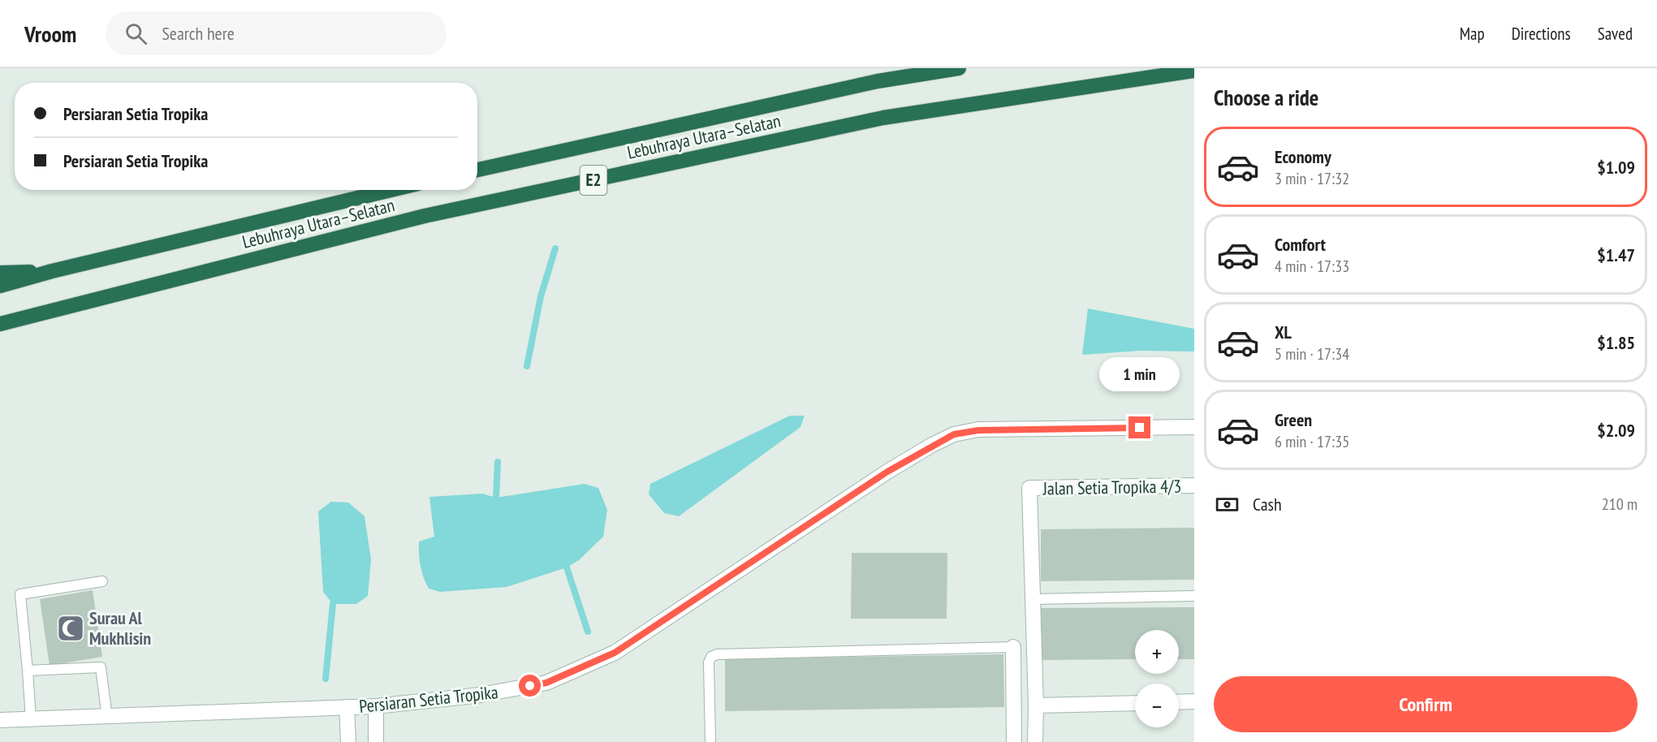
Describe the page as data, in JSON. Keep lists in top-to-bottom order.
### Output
{
  "streets": {
    "highway": ["Lebuhraya Utara–Selatan", "E2"],
    "street": ["Jalan Setia Tropika 4/3", "Persiaran Setia Tropika"]
  },
  "places": {
    "mosque": ["Surau Al Mukhlisin"]
  },
  "page": {
    "header": "Vroom",
    "search": "Search here",
    "nav": ["Map", "Directions", "Saved"],
    "heading": "Choose a ride",
    "banner": ["Persiaran Setia Tropika", "Persiaran Setia Tropika"],
    "list": [
      {
        "name": "Economy",
        "note": "3 min · 17:32",
        "value": "$1.09"
      },
      {
        "name": "Comfort",
        "note": "4 min · 17:33",
        "value": "$1.47"
      },
      {
        "name": "XL",
        "note": "5 min · 17:34",
        "value": "$1.85"
      },
      {
        "name": "Green",
        "note": "6 min · 17:35",
        "value": "$2.09"
      }
    ],
    "bubble": "1 min",
    "pay": ["Cash", "210 m"],
    "map_buttons": ["+", "−"],
    "buttons": "Confirm"
  }
}
